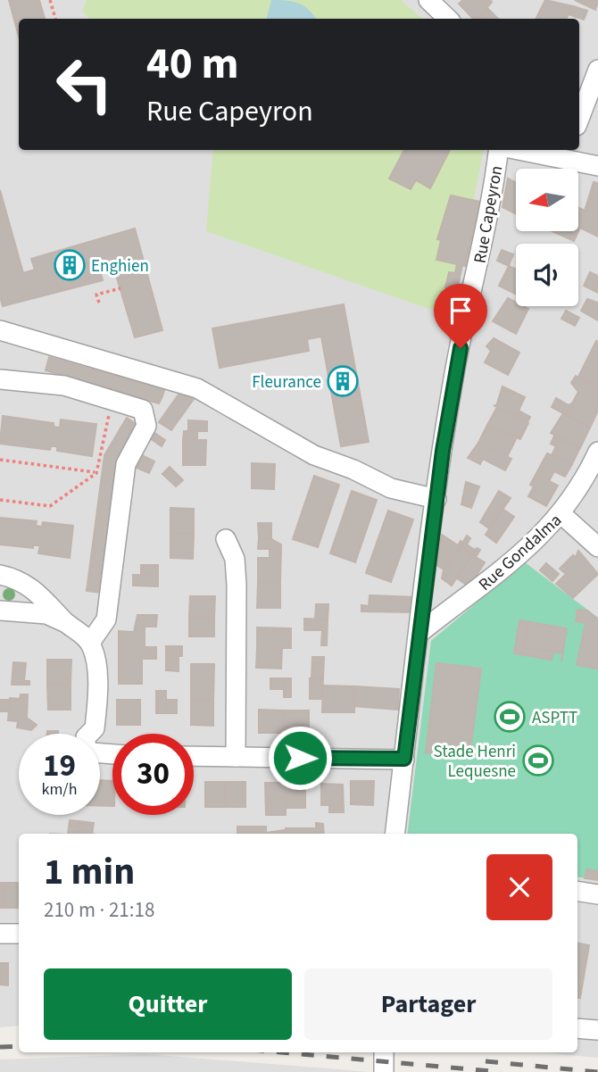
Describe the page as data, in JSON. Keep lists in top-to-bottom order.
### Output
{
  "streets": {
    "street": ["Rue Capeyron", "Rue Gondalma"]
  },
  "crossings": [
    ["Rue Capeyron", "Rue Gondalma"]
  ],
  "places": {
    "building": ["Enghien", "Fleurance"],
    "sports": ["ASPTT", "Stade Henri Lequesne"]
  },
  "north": "left",
  "page": {
    "turn": ["40 m", "Rue Capeyron"],
    "speed": "19 km/h",
    "limit": "30",
    "heading": ["1 min", "210 m · 21:18"],
    "buttons": ["Quitter", "Partager"]
  }
}
